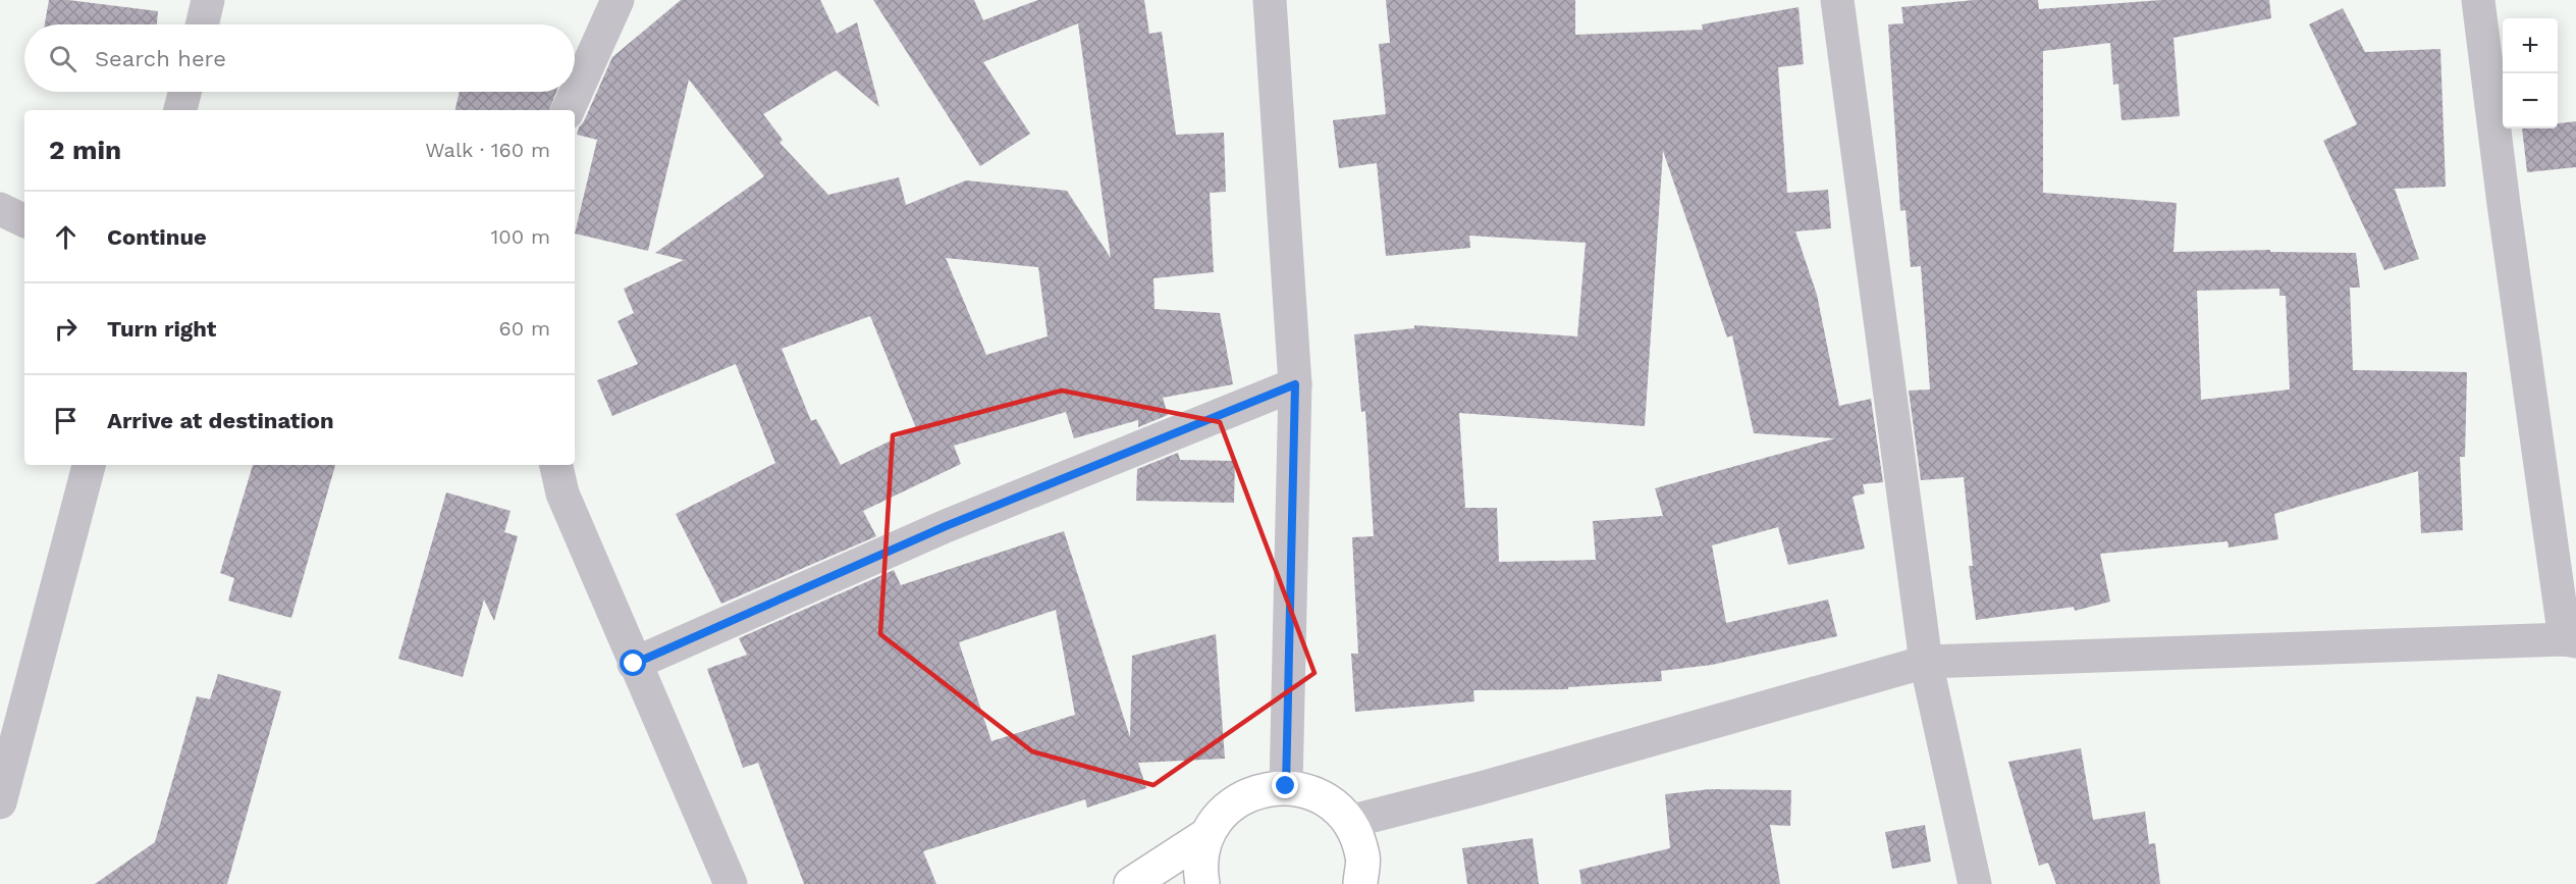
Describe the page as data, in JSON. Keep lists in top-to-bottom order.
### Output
{
  "page": {
    "map_buttons": ["+", "−"],
    "search": "Search here",
    "heading": ["2 min", "Walk · 160 m"],
    "list": [
      ["Continue", "100 m"],
      ["Turn right", "60 m"],
      "Arrive at destination"
    ]
  }
}
